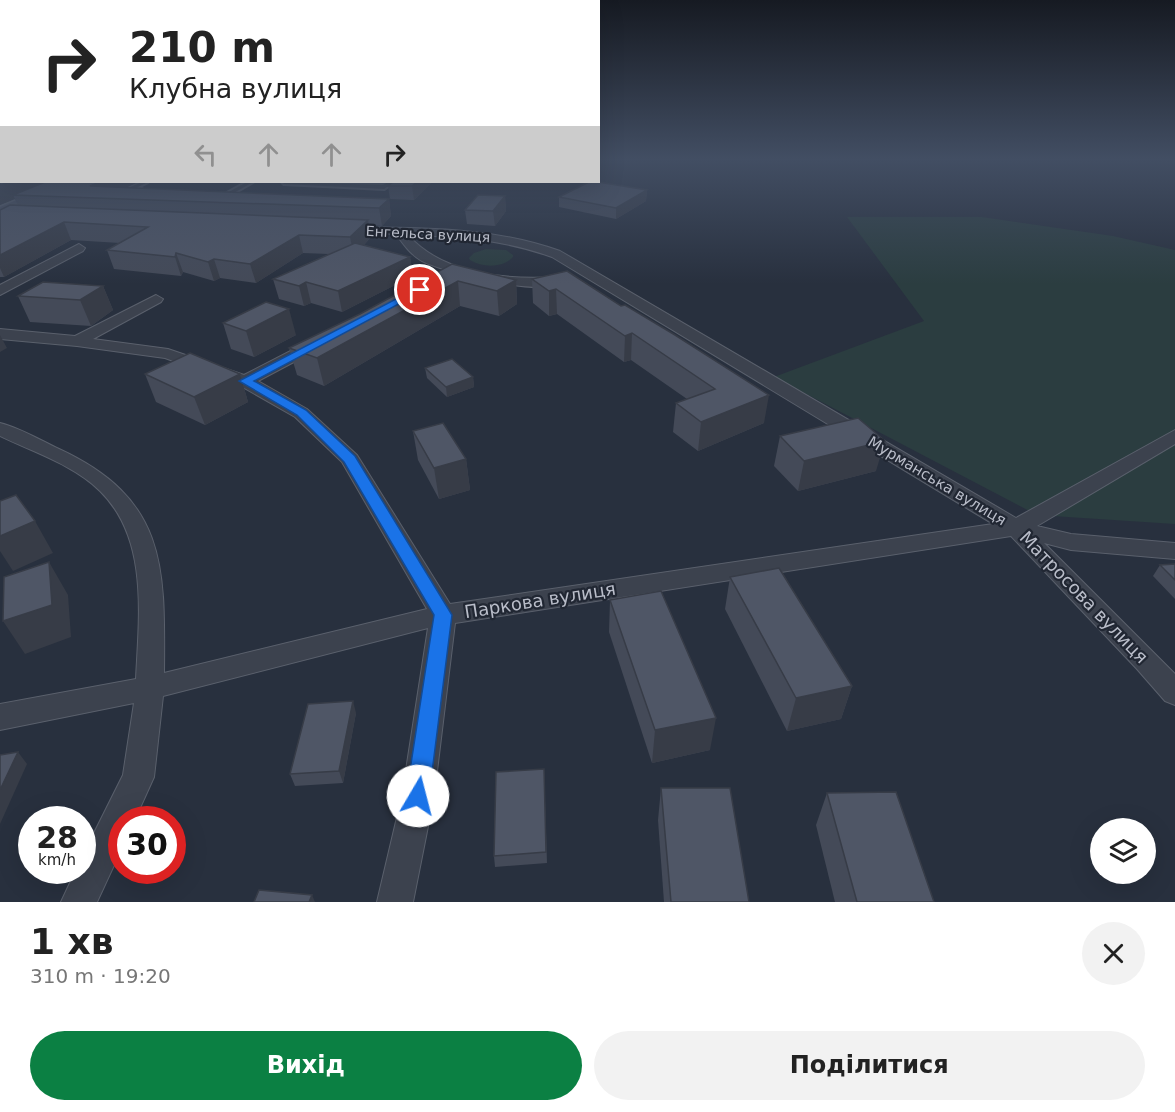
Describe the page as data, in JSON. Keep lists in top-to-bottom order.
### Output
{
  "streets": {
    "street": [
      "Енгельса вулиця",
      "Мурманська вулиця",
      "Матросова вулиця",
      "Паркова вулиця"
    ]
  },
  "crossings": [
    ["Енгельса вулиця", "Мурманська вулиця"],
    ["Мурманська вулиця", "Матросова вулиця"],
    ["Мурманська вулиця", "Паркова вулиця"],
    ["Матросова вулиця", "Паркова вулиця"]
  ],
  "page": {
    "turn": ["210 m", "Клубна вулиця"],
    "speed": "28 km/h",
    "limit": "30",
    "heading": ["1 хв", "310 m · 19:20"],
    "buttons": ["Вихід", "Поділитися"]
  }
}
